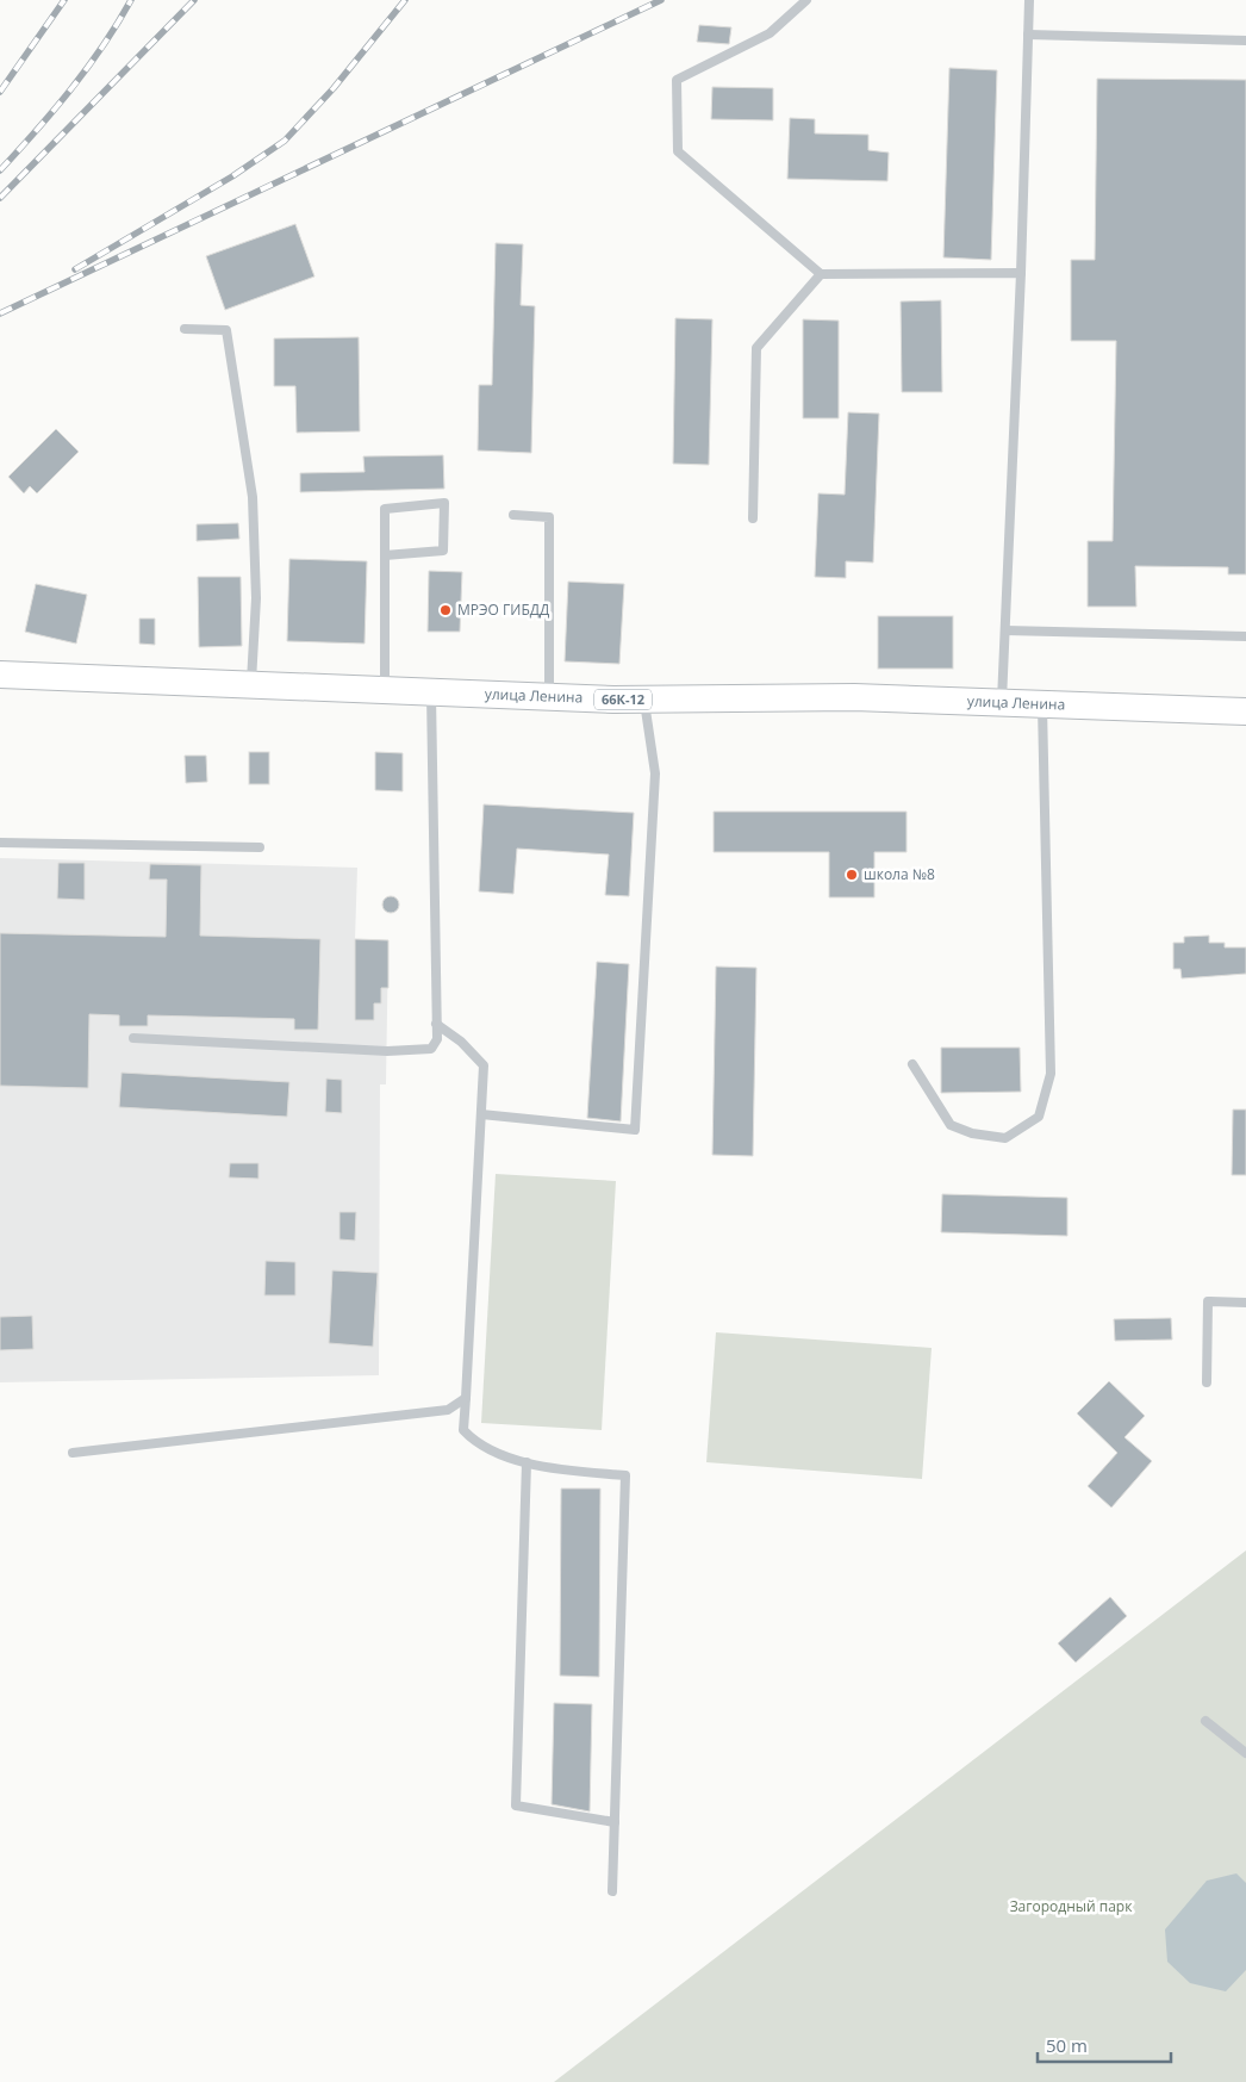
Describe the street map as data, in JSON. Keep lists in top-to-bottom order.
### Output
{
  "streets": {
    "main road": ["улица Ленина", "66К-12"]
  },
  "parks": ["Загородный парк"],
  "places": ["МРЭО ГИБДД", "школа №8"],
  "scale_bar": "50 m"
}
